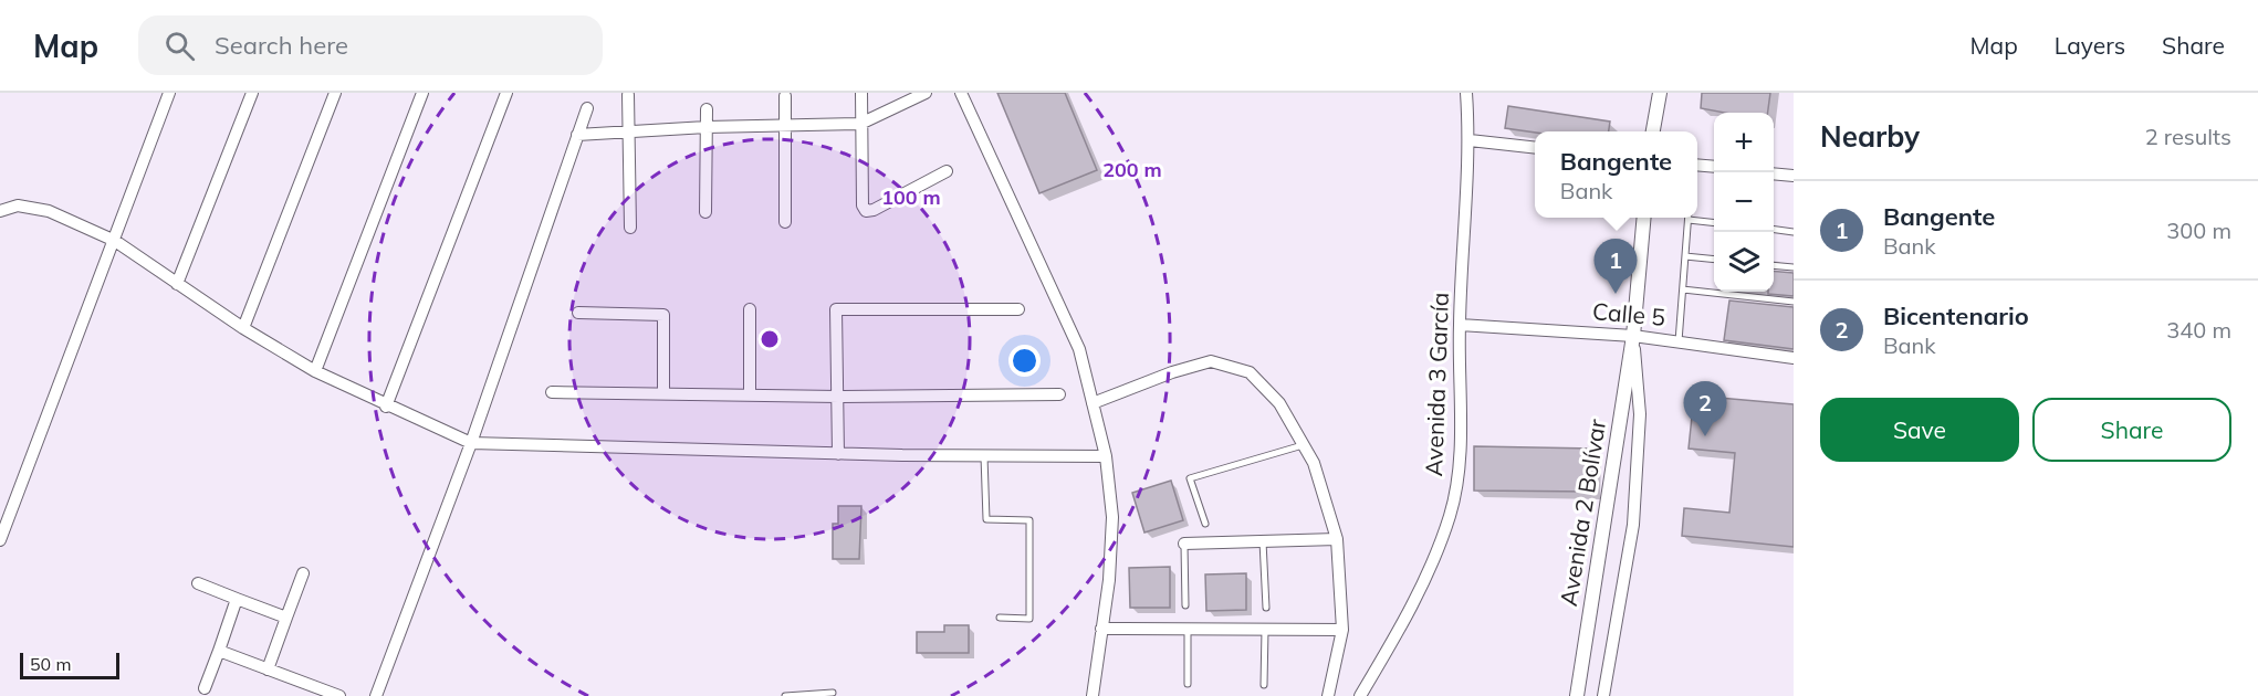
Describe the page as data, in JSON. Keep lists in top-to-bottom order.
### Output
{
  "streets": {
    "street": ["Calle 5", "Avenida 3 García", "Avenida 2 Bolívar"]
  },
  "crossings": [
    ["Calle 5", "Avenida 3 García"],
    ["Calle 5", "Avenida 2 Bolívar"]
  ],
  "scale_bar": "50 m",
  "page": {
    "header": "Map",
    "search": "Search here",
    "nav": ["Map", "Layers", "Share"],
    "heading": ["Nearby", "2 results"],
    "map_buttons": ["+", "−"],
    "popup": ["Bangente", "Bank"],
    "list": [
      {
        "mark": "1",
        "name": "Bangente",
        "note": "Bank",
        "value": "300 m"
      },
      {
        "mark": "2",
        "name": "Bicentenario",
        "note": "Bank",
        "value": "340 m"
      }
    ],
    "pins": ["1", "2"],
    "buttons": ["Save", "Share"],
    "scale": "50 m"
  },
  "rings": ["200 m", "100 m"]
}
